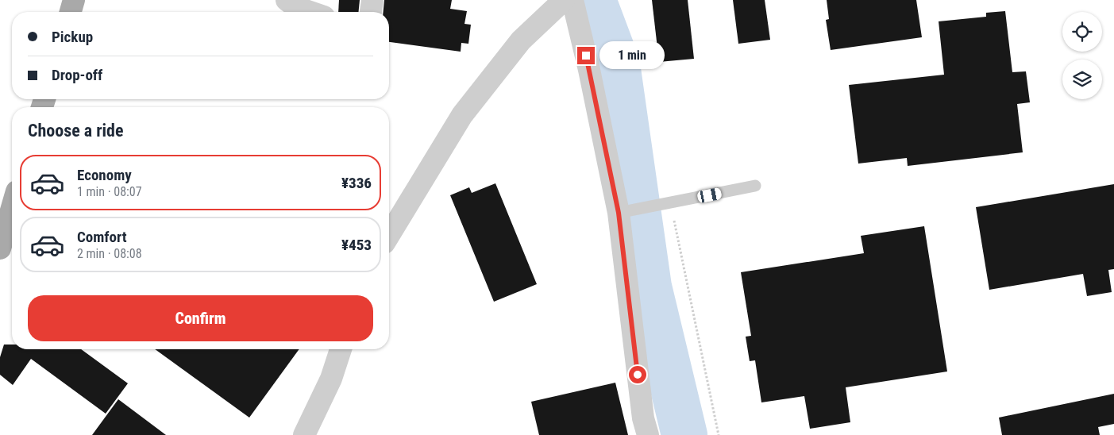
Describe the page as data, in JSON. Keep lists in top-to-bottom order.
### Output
{
  "page": {
    "banner": ["Pickup", "Drop-off"],
    "bubble": "1 min",
    "heading": "Choose a ride",
    "list": [
      {
        "name": "Economy",
        "note": "1 min · 08:07",
        "value": "¥336"
      },
      {
        "name": "Comfort",
        "note": "2 min · 08:08",
        "value": "¥453"
      }
    ],
    "buttons": "Confirm"
  }
}
